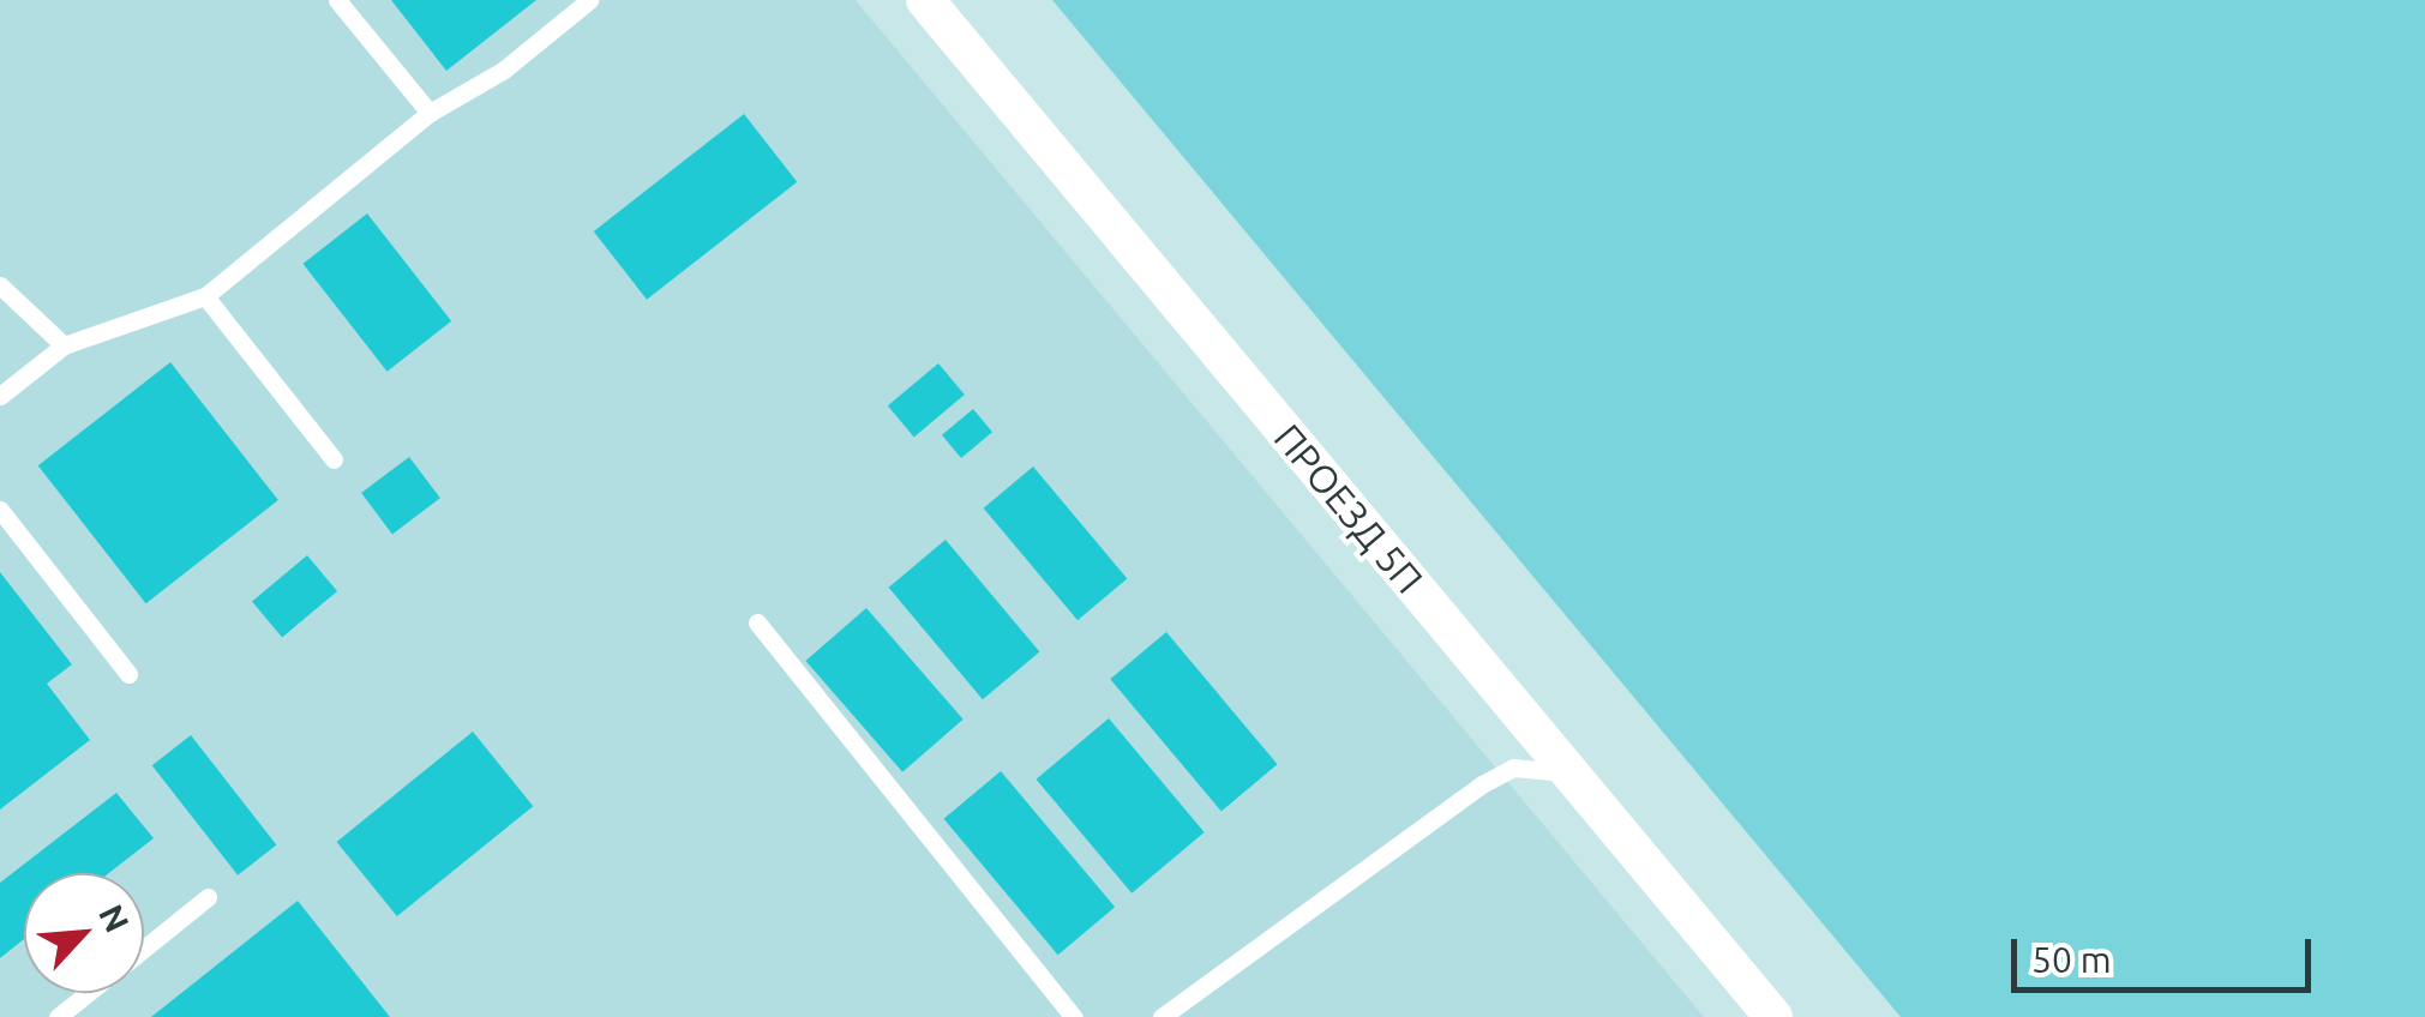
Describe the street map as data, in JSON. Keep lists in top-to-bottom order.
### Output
{
  "streets": {
    "street": ["ПРОЕЗД 5П"]
  },
  "scale_bar": "50 m",
  "north": "top right"
}
